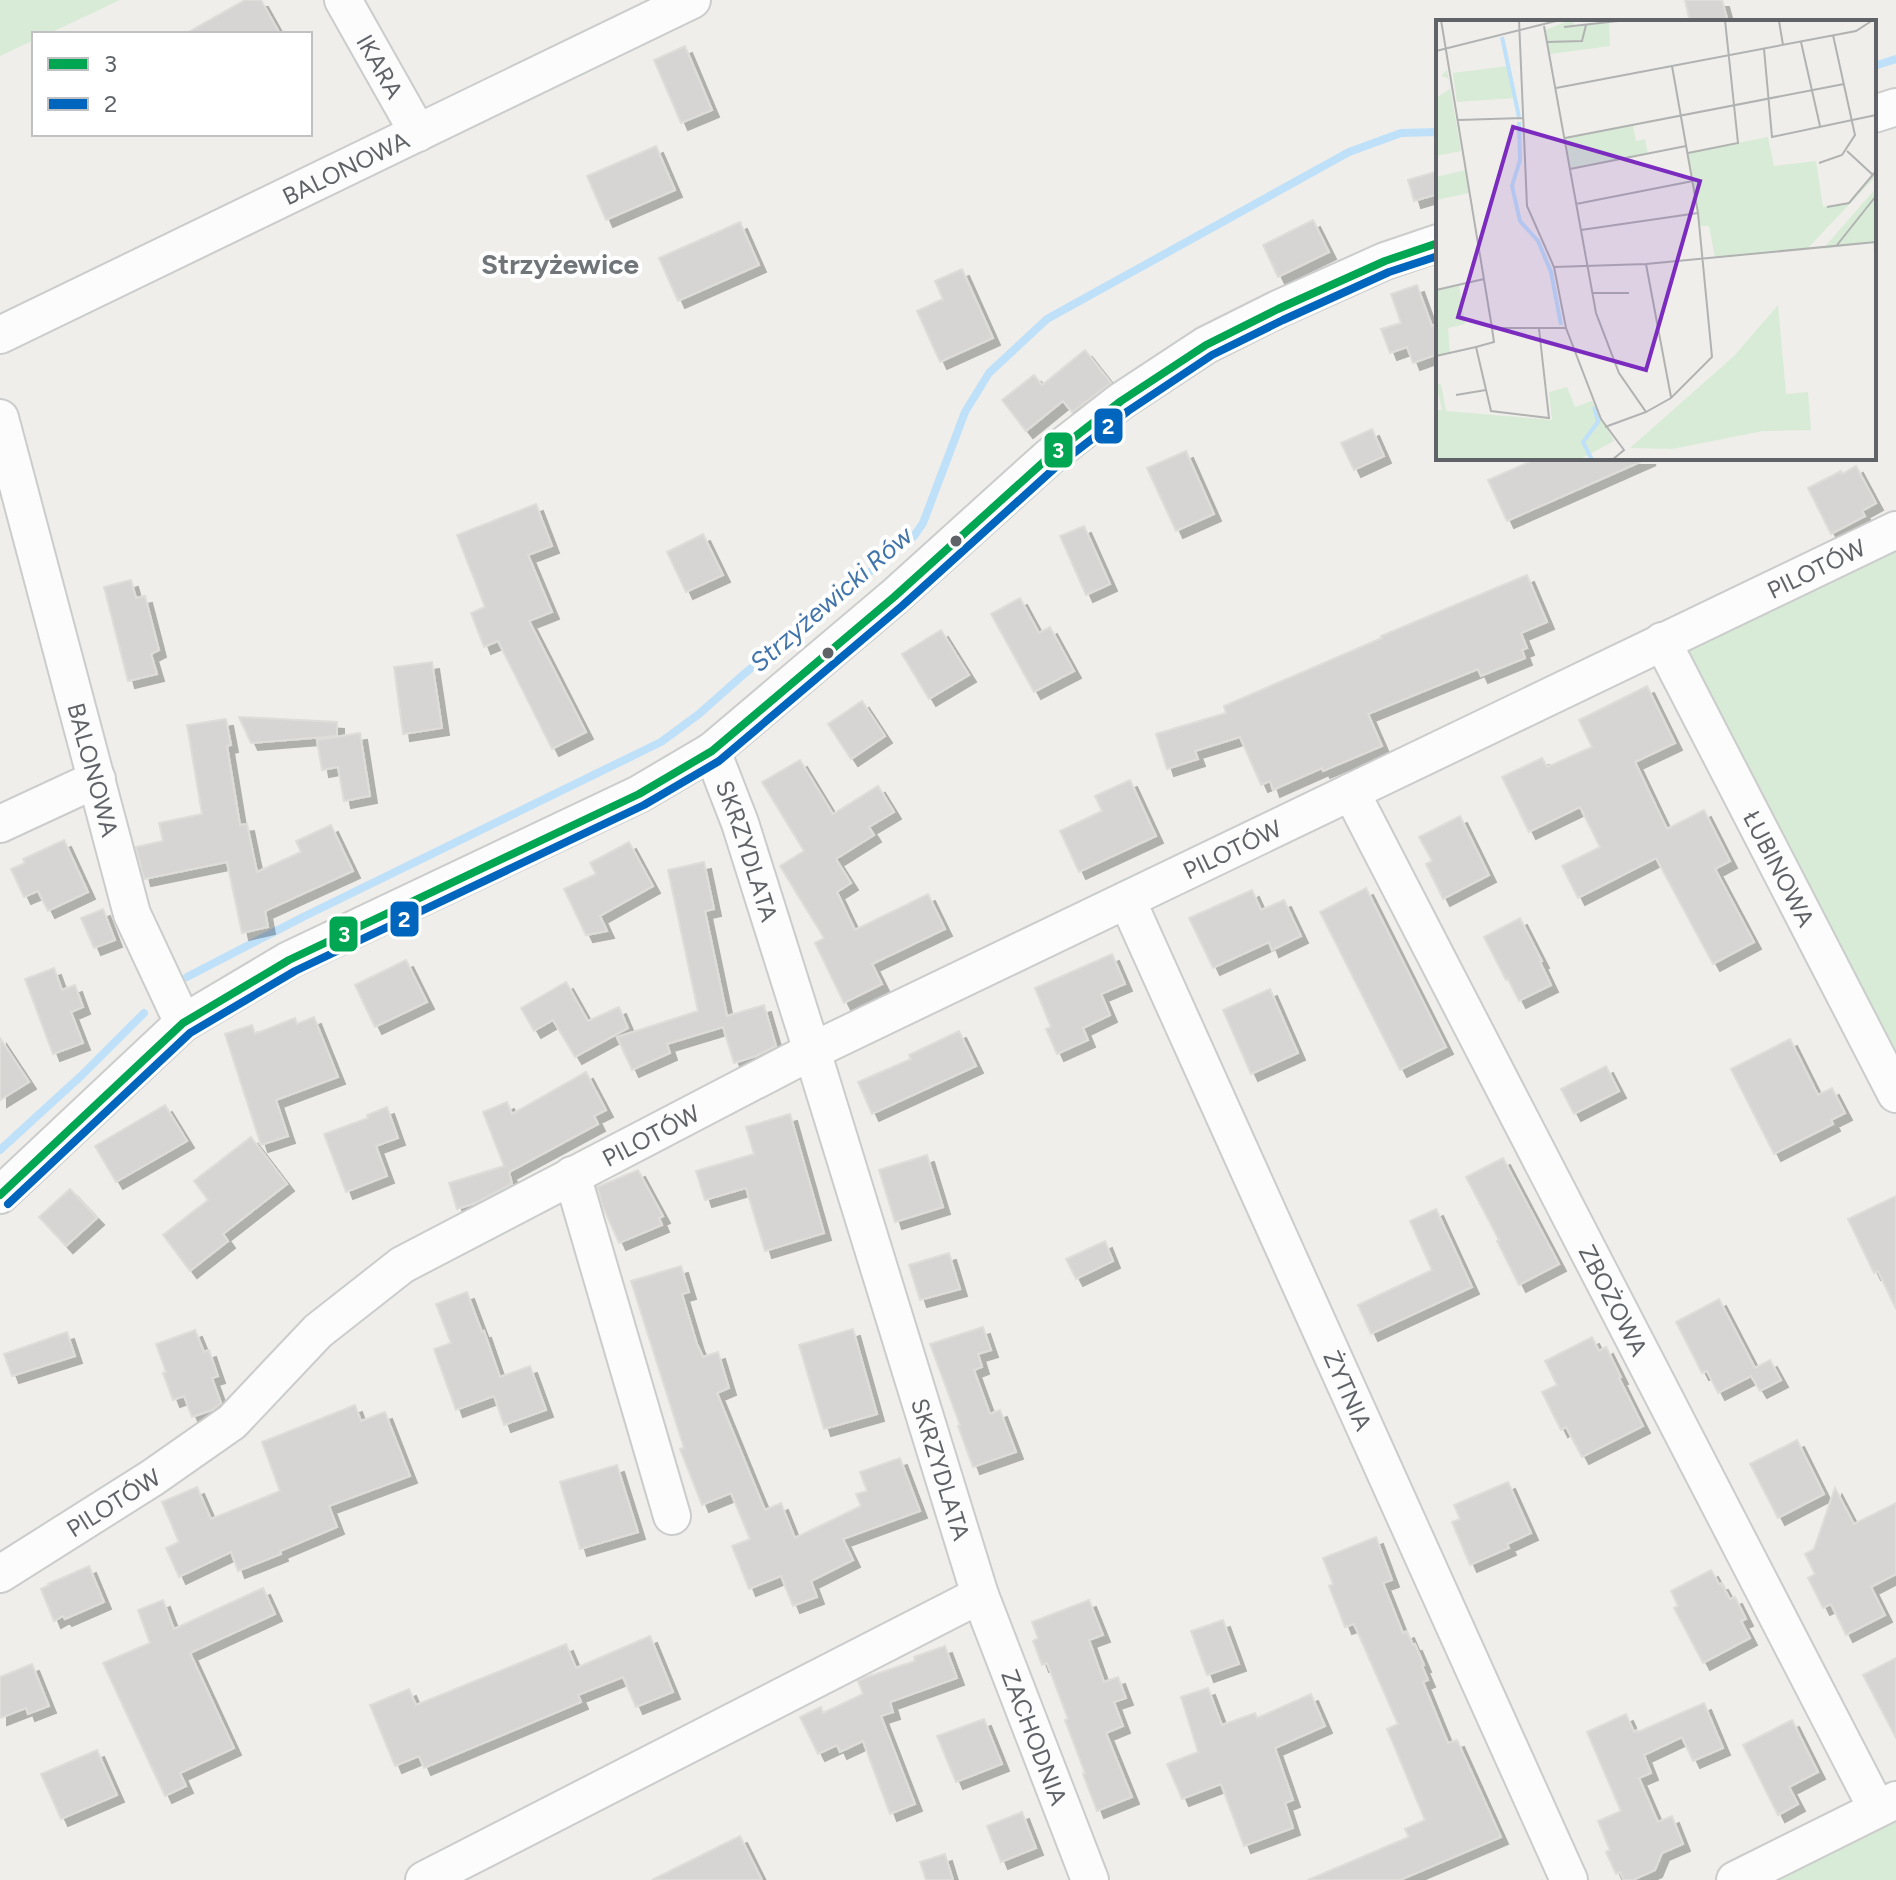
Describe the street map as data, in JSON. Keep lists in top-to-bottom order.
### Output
{
  "streets": {
    "street": [
      "IKARA",
      "BALONOWA",
      "PILOTÓW",
      "SKRZYDLATA",
      "ŁUBINOWA",
      "ZBOŻOWA",
      "ŻYTNIA",
      "ZACHODNIA"
    ]
  },
  "crossings": [
    ["IKARA", "BALONOWA"],
    ["PILOTÓW", "SKRZYDLATA"],
    ["PILOTÓW", "ŁUBINOWA"],
    ["PILOTÓW", "ZBOŻOWA"],
    ["PILOTÓW", "ŻYTNIA"],
    ["SKRZYDLATA", "ZACHODNIA"]
  ],
  "districts": ["Strzyżewice"],
  "water": ["Strzyżewicki Rów"],
  "lines": ["transit line 3", "transit line 2"],
  "legend": ["3", "2"]
}
